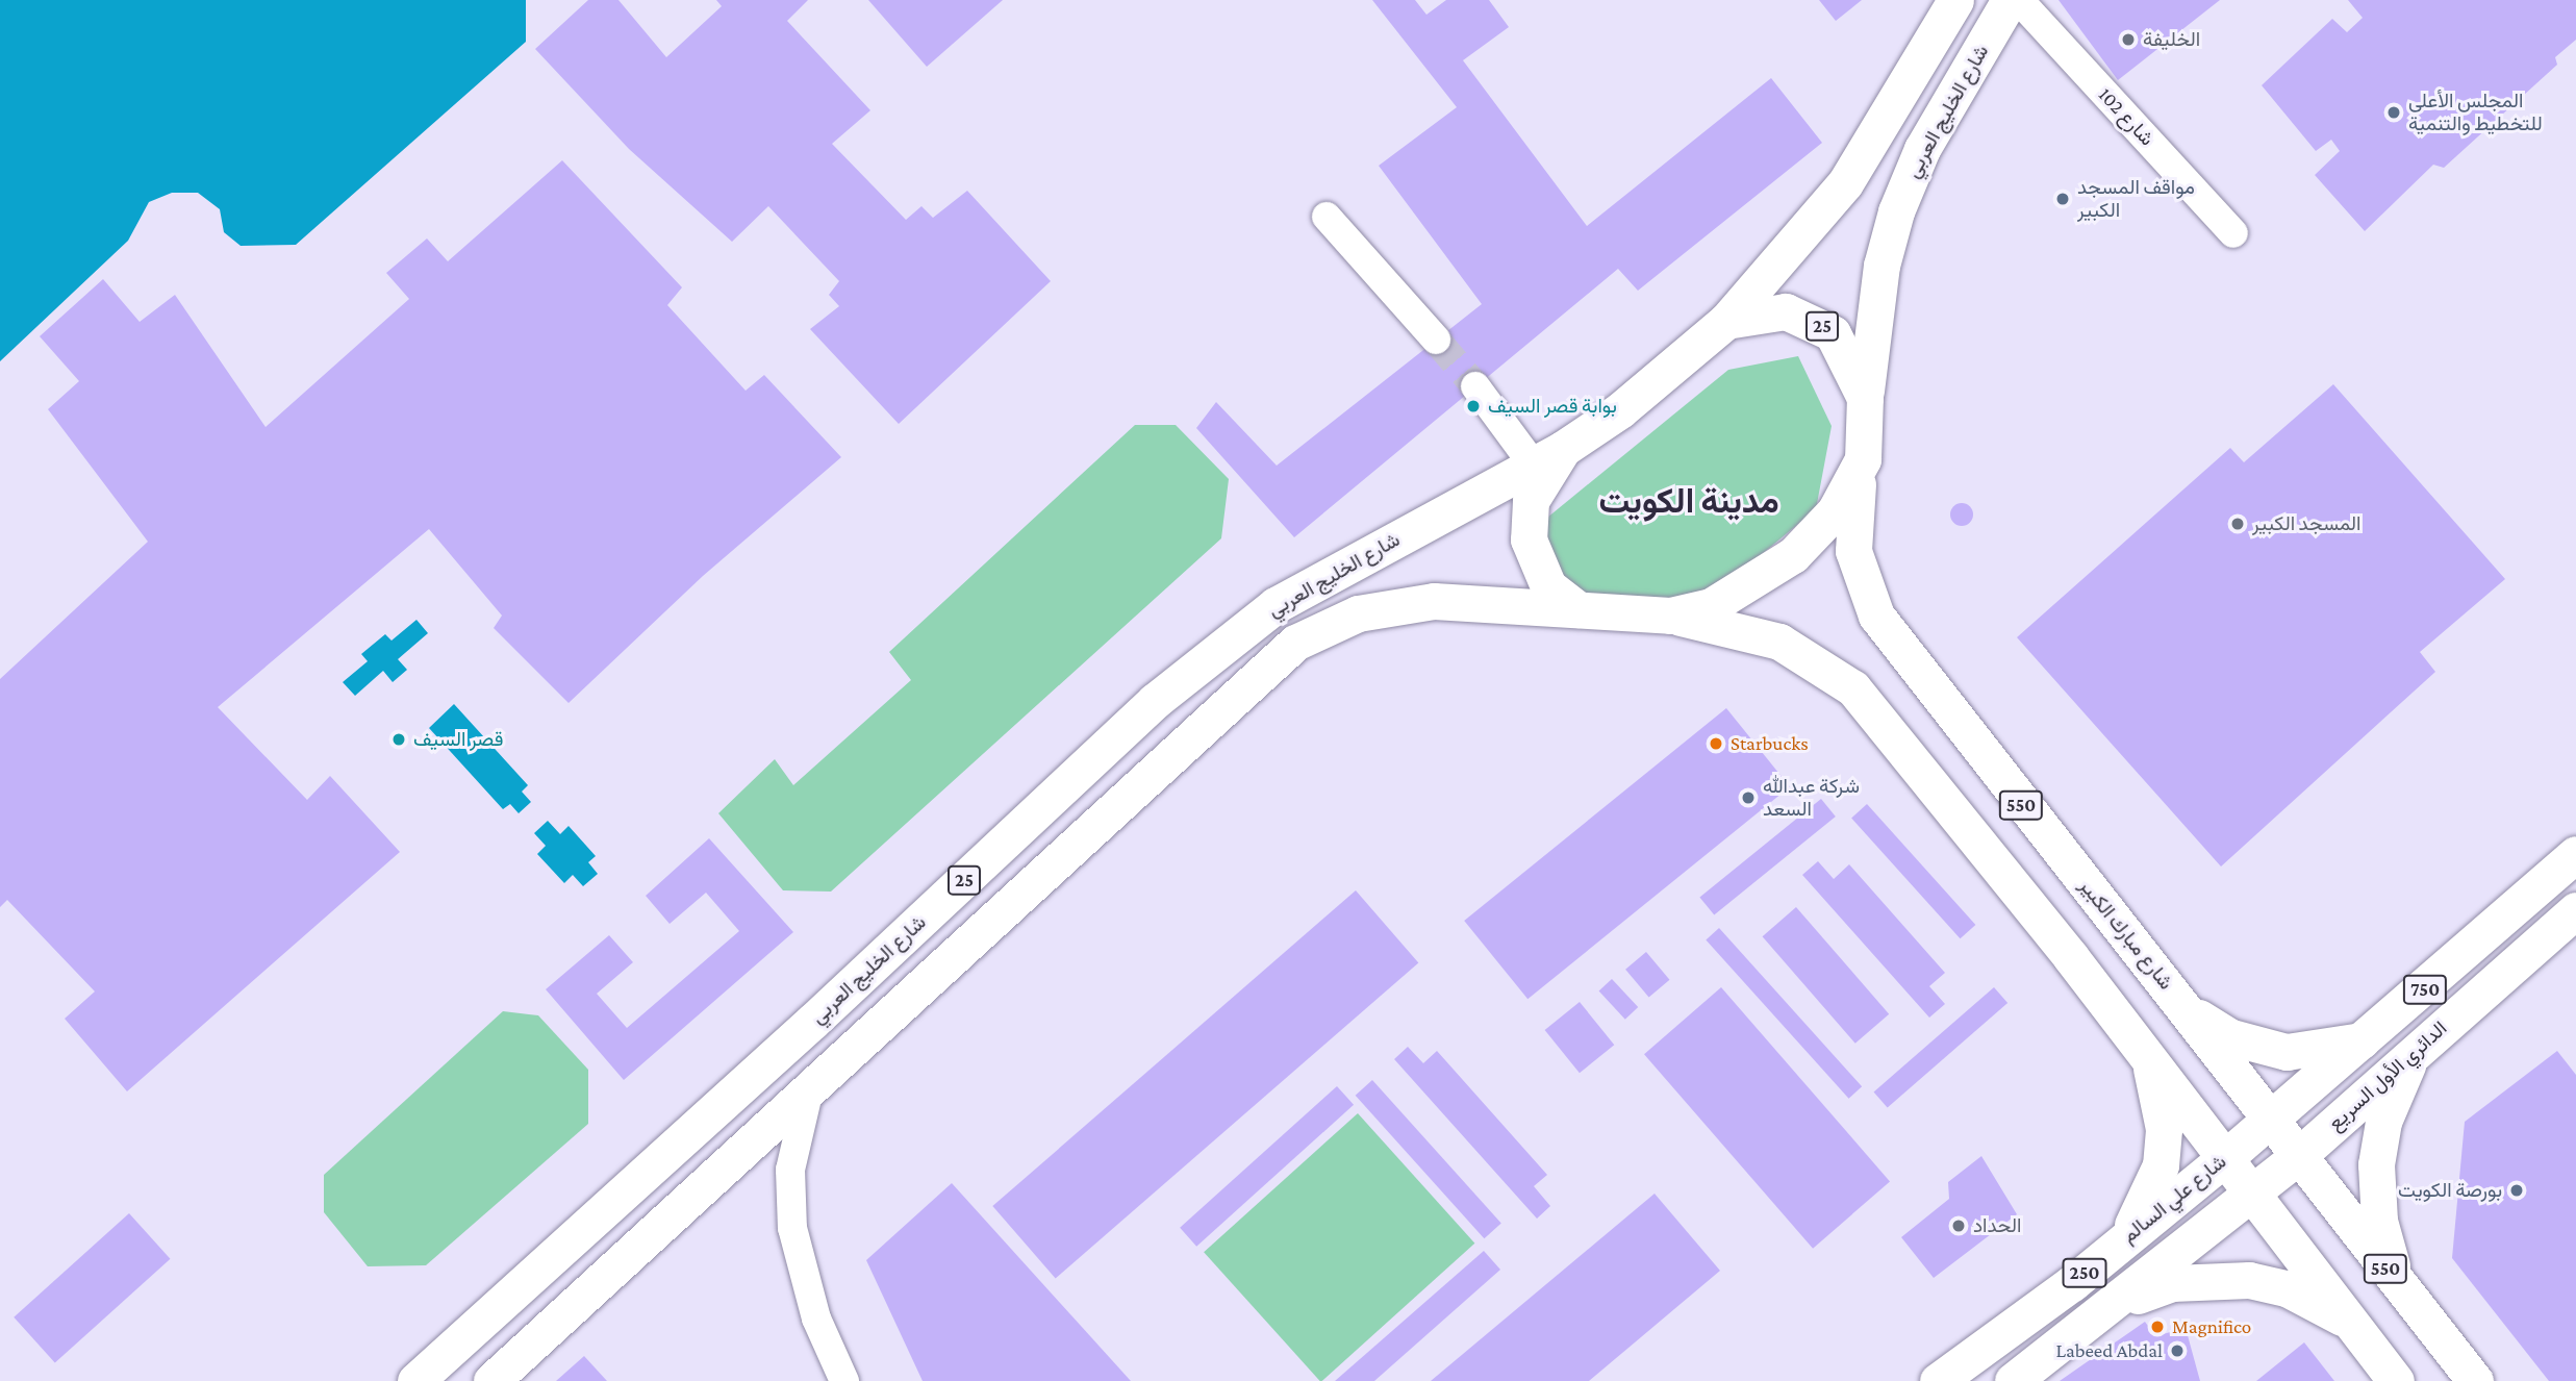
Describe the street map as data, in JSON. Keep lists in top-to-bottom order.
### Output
{
  "streets": {
    "main road": [
      "شارع الخليج العربي",
      "25",
      "550",
      "شارع مبارك الكبير",
      "750",
      "الدائري الأول السريع",
      "شارع علي السالم",
      "250"
    ],
    "street": ["شارع 102"]
  },
  "crossings": [
    ["شارع الخليج العربي", "25"],
    ["25", "550"],
    ["25", "شارع مبارك الكبير"],
    ["550", "شارع علي السالم"],
    ["550", "250"],
    ["شارع مبارك الكبير", "الدائري الأول السريع"],
    ["شارع مبارك الكبير", "شارع علي السالم"],
    ["شارع مبارك الكبير", "250"],
    ["الدائري الأول السريع", "شارع علي السالم"],
    ["الدائري الأول السريع", "250"]
  ],
  "districts": ["مدينة الكويت"],
  "places": [
    "الخليفة",
    "المجلس الأعلى للتخطيط والتنمية",
    "مواقف المسجد الكبير",
    "بوابة قصر السيف",
    "المسجد الكبير",
    "قصر السيف",
    "Starbucks",
    "شركة عبدالله السعد",
    "بورصة الكويت",
    "الحداد",
    "Magnifico",
    "Labeed Abdal"
  ]
}
